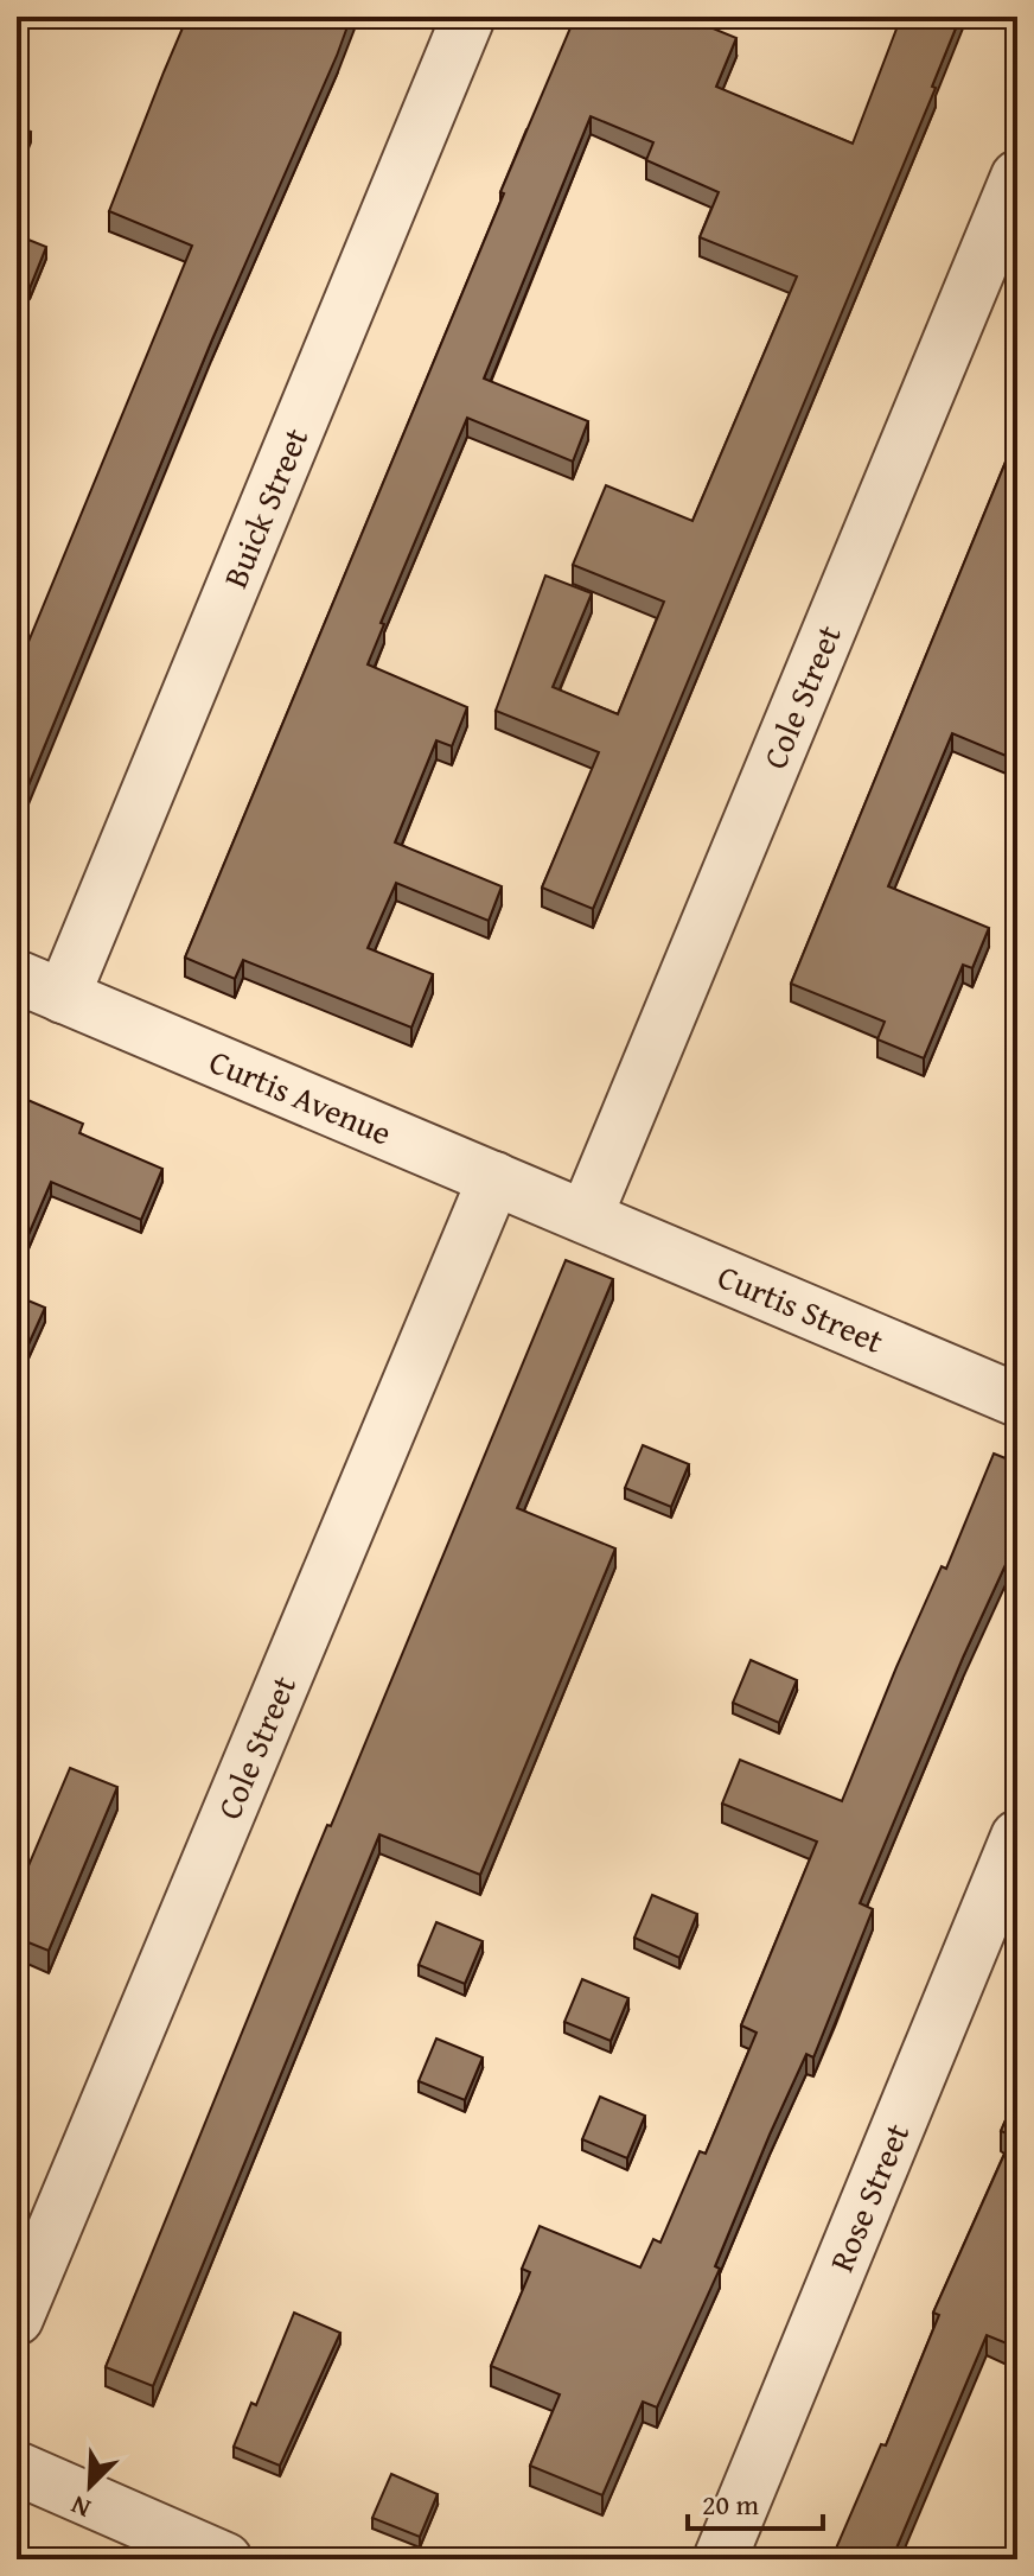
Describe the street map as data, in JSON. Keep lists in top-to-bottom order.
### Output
{
  "streets": {
    "street": [
      "Buick Street",
      "Cole Street",
      "Curtis Avenue",
      "Curtis Street",
      "Rose Street"
    ]
  },
  "crossings": [
    ["Buick Street", "Curtis Avenue"],
    ["Cole Street", "Curtis Avenue"],
    ["Cole Street", "Curtis Street"],
    ["Curtis Avenue", "Curtis Street"]
  ],
  "scale_bar": "20 m",
  "north": "bottom left"
}
